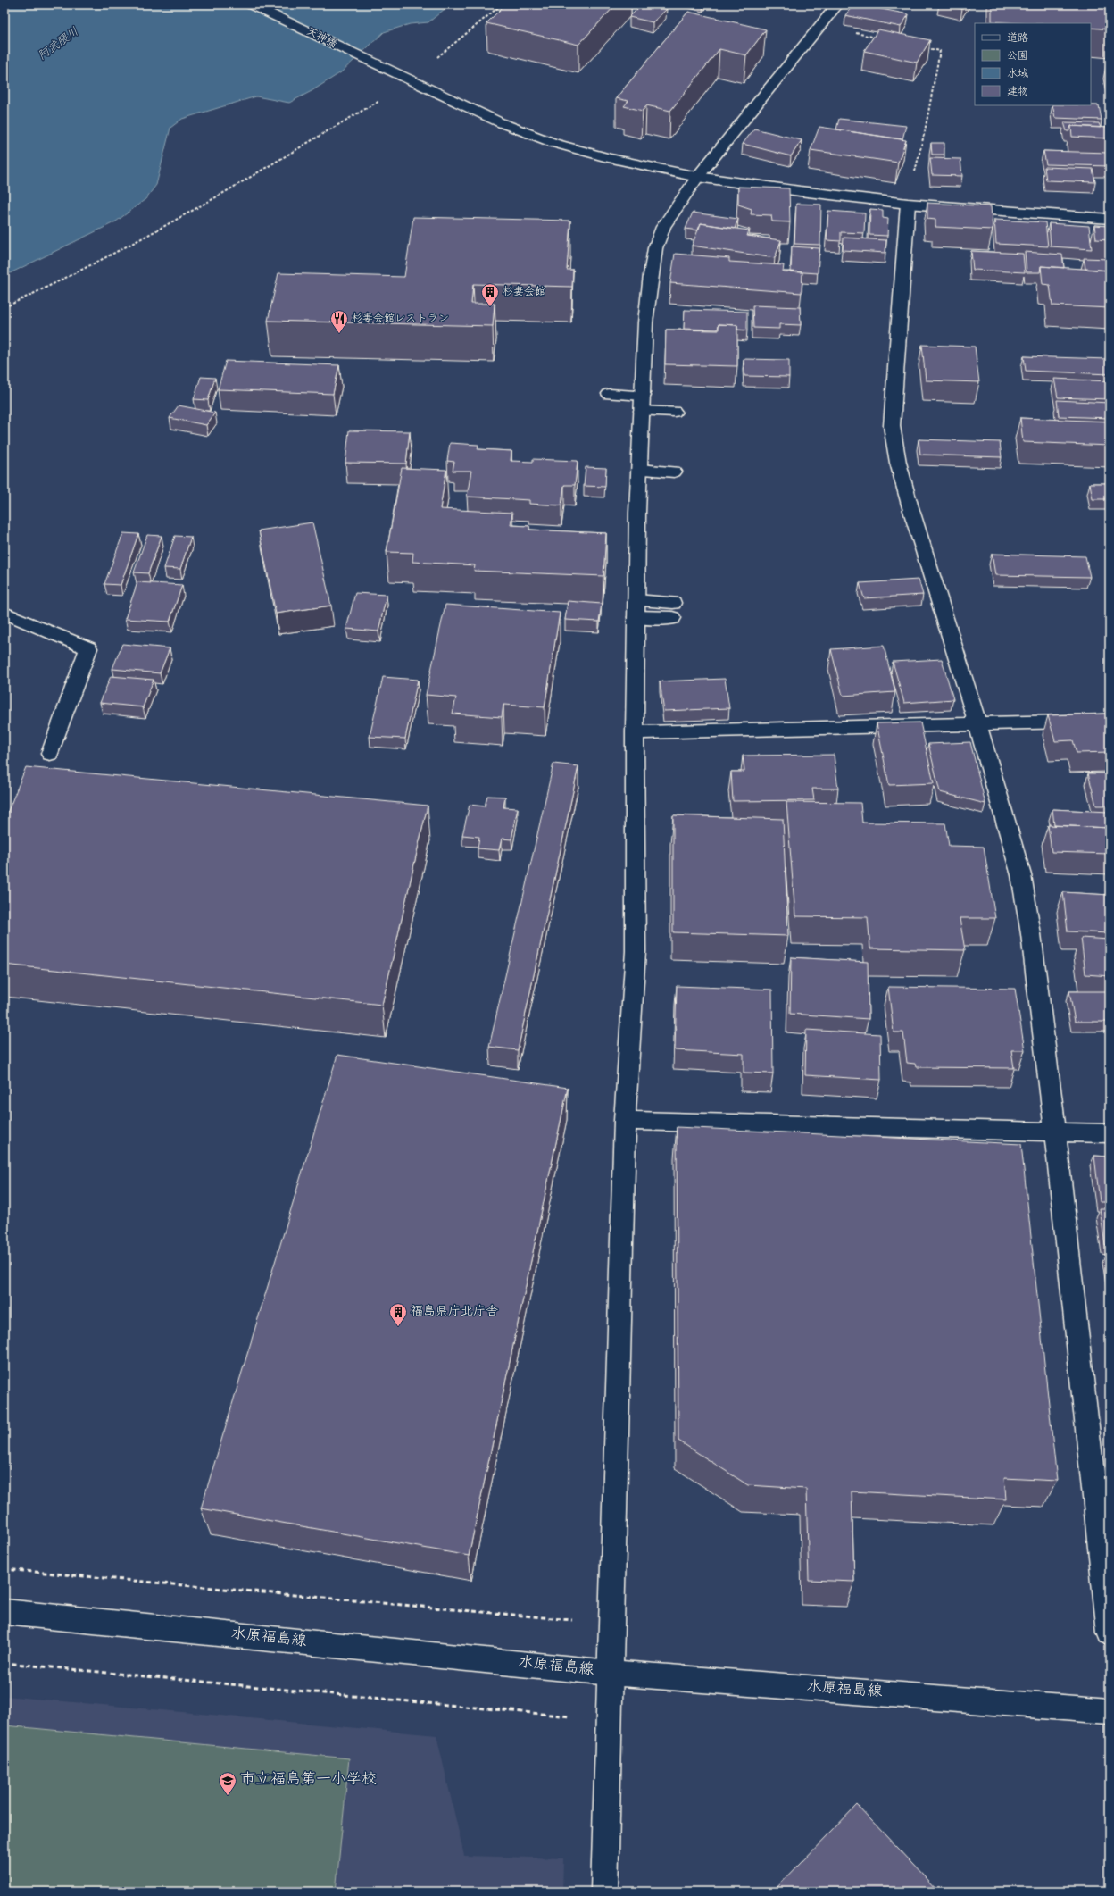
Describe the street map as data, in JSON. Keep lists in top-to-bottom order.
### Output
{
  "streets": {
    "street": ["天神橋", "水原福島線"]
  },
  "water": ["阿武隈川"],
  "places": {
    "building": ["杉妻会館", "福島県庁北庁舎"],
    "restaurant": ["杉妻会館レストラン"],
    "school or university": ["市立福島第一小学校"]
  },
  "legend": [
    "道路",
    "公園",
    "水域",
    "建物"
  ]
}
